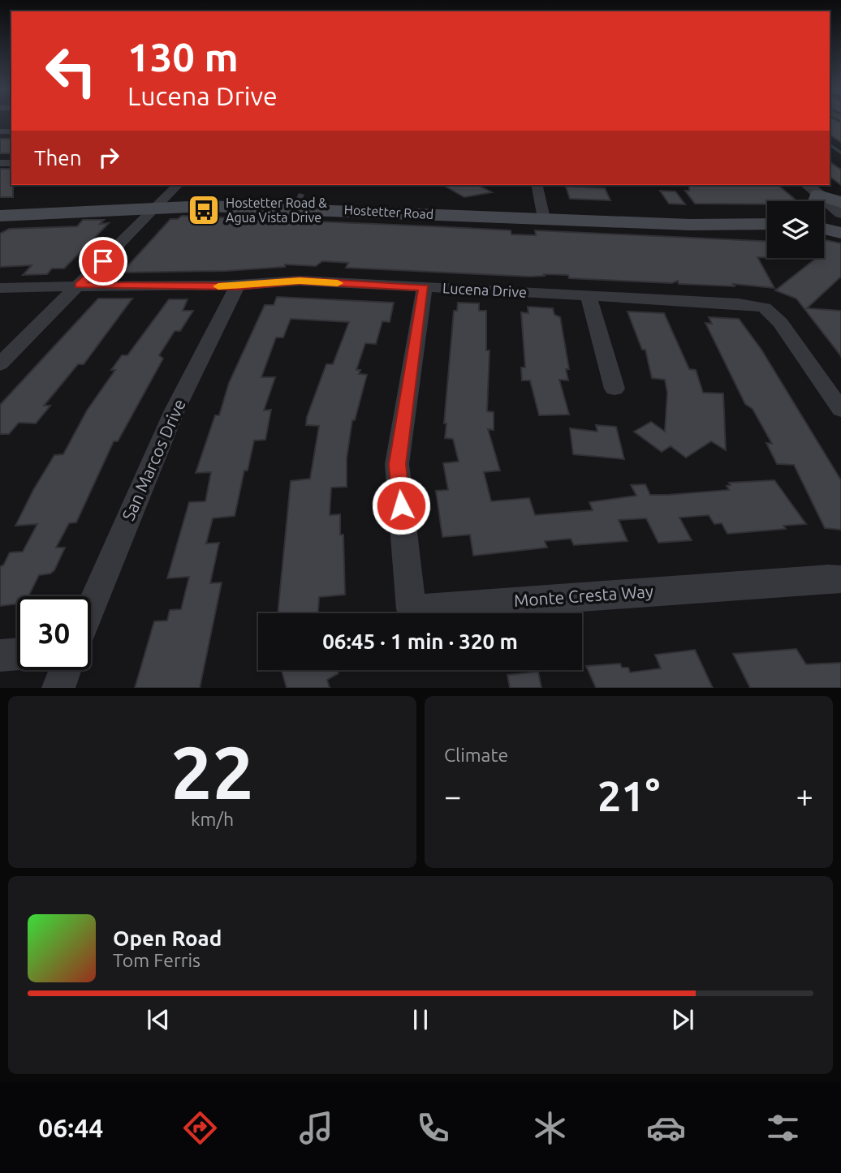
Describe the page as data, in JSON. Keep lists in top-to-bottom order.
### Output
{
  "streets": {
    "main road": ["Hostetter Road"],
    "street": ["Lucena Drive", "San Marcos Drive", "Monte Cresta Way"]
  },
  "crossings": [
    ["Lucena Drive", "San Marcos Drive"],
    ["Lucena Drive", "Monte Cresta Way"]
  ],
  "places": {
    "bus stop": ["Hostetter Road & Agua Vista Drive"]
  },
  "page": {
    "turn": ["130 m", "Lucena Drive"],
    "then": "Then",
    "limit": "30",
    "trip": "06:45 · 1 min · 320 m",
    "tile": [
      ["22", "km/h"],
      "Climate"
    ],
    "heat": ["−", "21°", "+"],
    "song": ["Open Road", "Tom Ferris"],
    "tabs": "06:44"
  }
}
